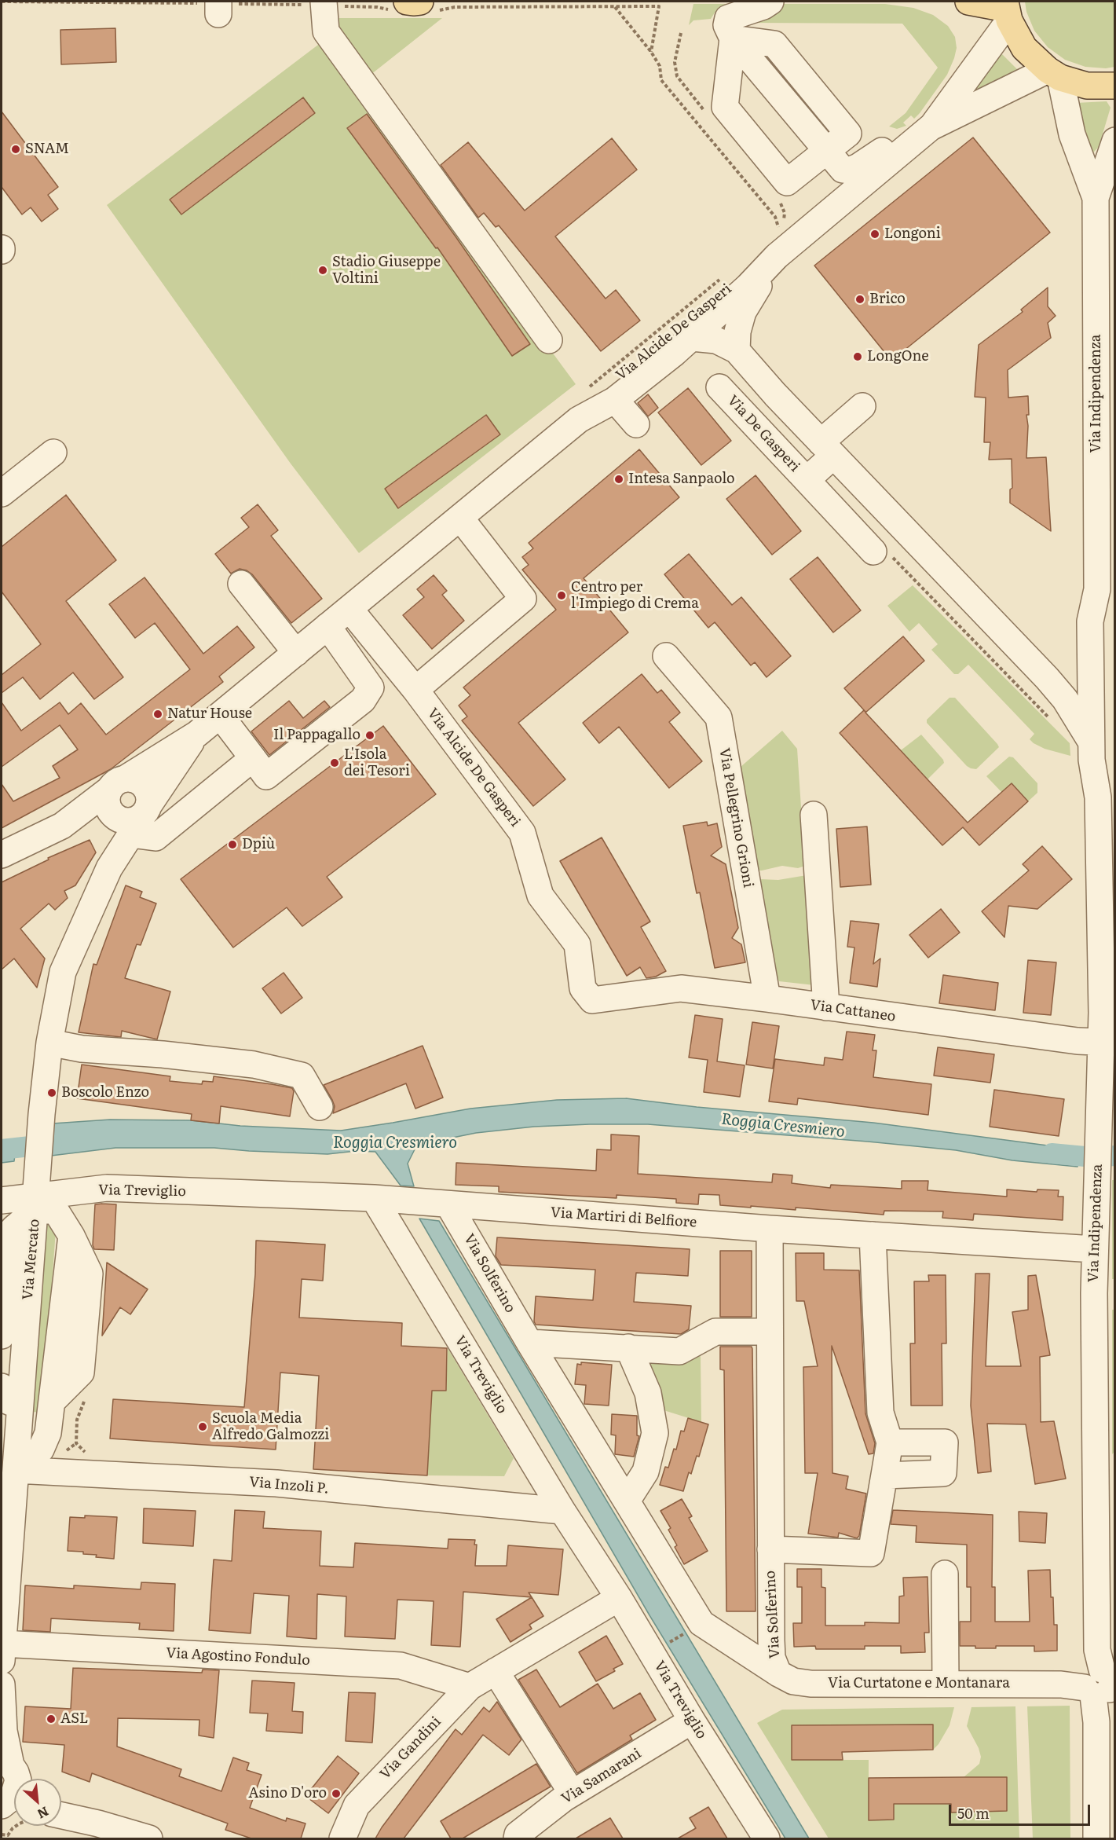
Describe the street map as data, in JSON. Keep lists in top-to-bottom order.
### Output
{
  "streets": {
    "street": [
      "Via Alcide De Gasperi",
      "Via Indipendenza",
      "Via De Gasperi",
      "Via Pellegrino Grioni",
      "Via Cattaneo",
      "Via Treviglio",
      "Via Martiri di Belfiore",
      "Via Mercato",
      "Via Solferino",
      "Via Inzoli P.",
      "Via Agostino Fondulo",
      "Via Curtatone e Montanara",
      "Via Gandini",
      "Via Samarani"
    ]
  },
  "crossings": [
    ["Via Alcide De Gasperi", "Via Indipendenza"],
    ["Via Alcide De Gasperi", "Via Cattaneo"],
    ["Via Alcide De Gasperi", "Via Mercato"],
    ["Via Indipendenza", "Via Cattaneo"],
    ["Via Indipendenza", "Via Martiri di Belfiore"],
    ["Via Indipendenza", "Via Curtatone e Montanara"],
    ["Via Pellegrino Grioni", "Via Cattaneo"],
    ["Via Treviglio", "Via Martiri di Belfiore"],
    ["Via Treviglio", "Via Mercato"],
    ["Via Treviglio", "Via Inzoli P."],
    ["Via Treviglio", "Via Gandini"],
    ["Via Treviglio", "Via Samarani"],
    ["Via Martiri di Belfiore", "Via Solferino"],
    ["Via Mercato", "Via Inzoli P."],
    ["Via Mercato", "Via Agostino Fondulo"],
    ["Via Solferino", "Via Curtatone e Montanara"],
    ["Via Agostino Fondulo", "Via Gandini"]
  ],
  "water": ["Roggia Cresmiero"],
  "places": [
    "SNAM",
    "Longoni",
    "Stadio Giuseppe Voltini",
    "Brico",
    "LongOne",
    "Intesa Sanpaolo",
    "Centro per l'Impiego di Crema",
    "Natur House",
    "Il Pappagallo",
    "L'Isola dei Tesori",
    "Dpiù",
    "Boscolo Enzo",
    "Scuola Media Alfredo Galmozzi",
    "ASL",
    "Asino D'oro"
  ],
  "scale_bar": "50 m",
  "north": "bottom right"
}
